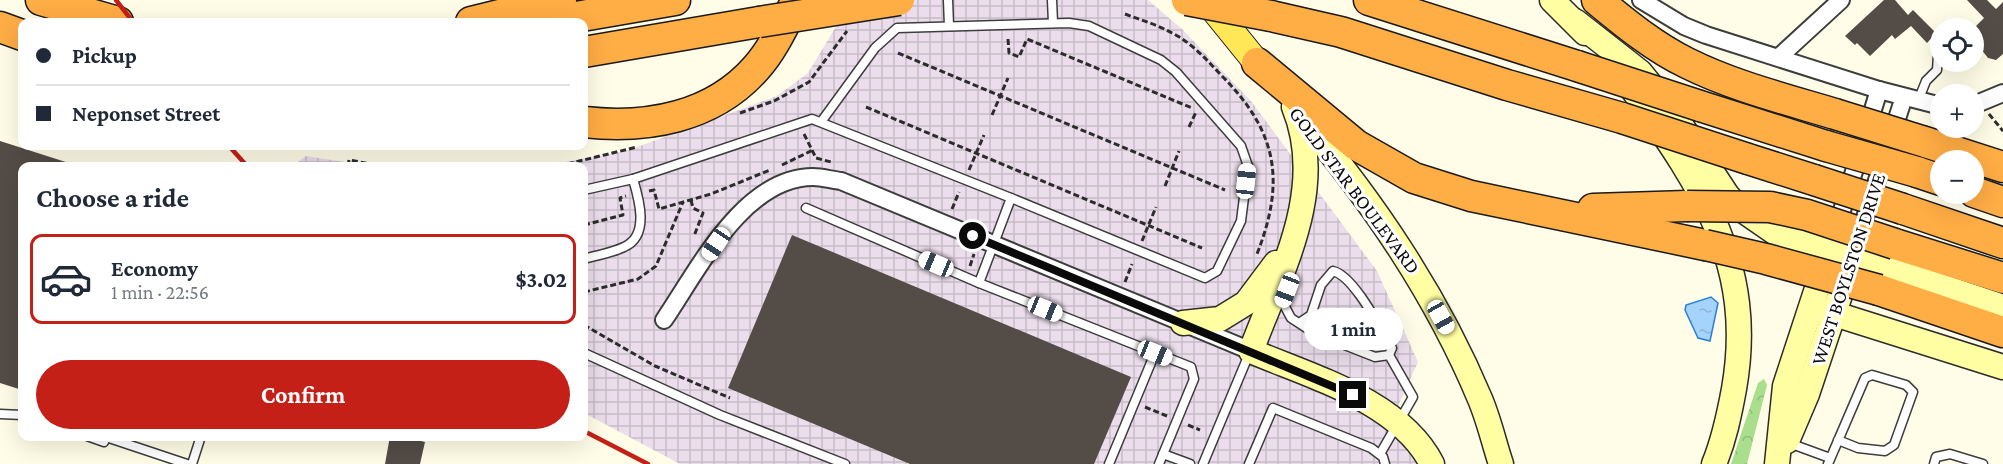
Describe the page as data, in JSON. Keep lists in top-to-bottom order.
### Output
{
  "streets": {
    "main road": ["GOLD STAR BOULEVARD", "WEST BOYLSTON DRIVE"]
  },
  "page": {
    "map_buttons": ["+", "−"],
    "banner": ["Pickup", "Neponset Street"],
    "heading": "Choose a ride",
    "list": [
      {
        "name": "Economy",
        "note": "1 min · 22:56",
        "value": "$3.02"
      }
    ],
    "bubble": "1 min",
    "buttons": "Confirm"
  }
}
